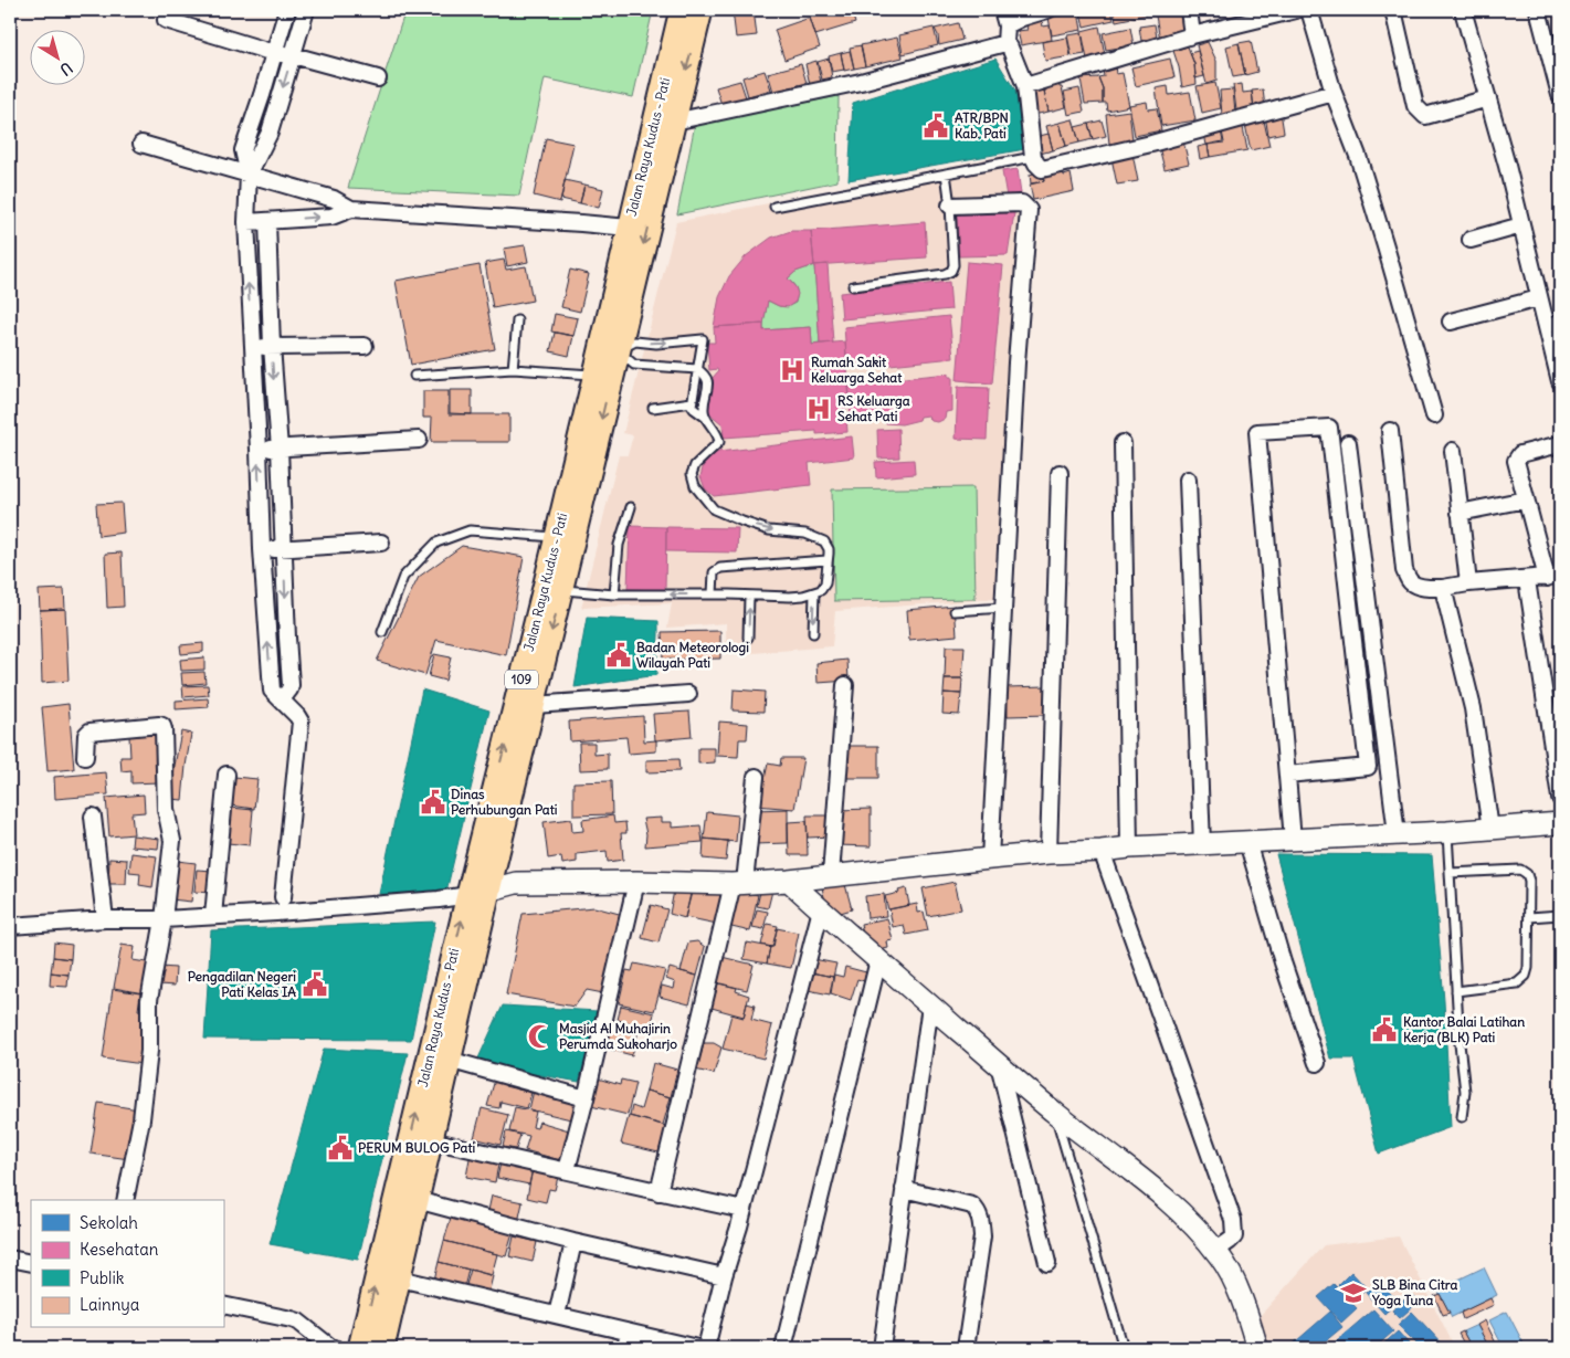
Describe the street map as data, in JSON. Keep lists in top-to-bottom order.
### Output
{
  "streets": {
    "main road": ["Jalan Raya Kudus - Pati", "109"]
  },
  "places": {
    "public building": [
      "ATR/BPN Kab. Pati",
      "Badan Meteorologi Wilayah Pati",
      "Dinas Perhubungan Pati",
      "Pengadilan Negeri Pati Kelas IA",
      "Kantor Balai Latihan Kerja (BLK) Pati",
      "PERUM BULOG Pati"
    ],
    "hospital": ["Rumah Sakit Keluarga Sehat", "RS Keluarga Sehat Pati"],
    "mosque": ["Masjid Al Muhajirin Perumda Sukoharjo"],
    "school or university": ["SLB Bina Citra Yoga Tuna"]
  },
  "legend": [
    "Sekolah",
    "Kesehatan",
    "Publik",
    "Lainnya"
  ],
  "north": "bottom right"
}
